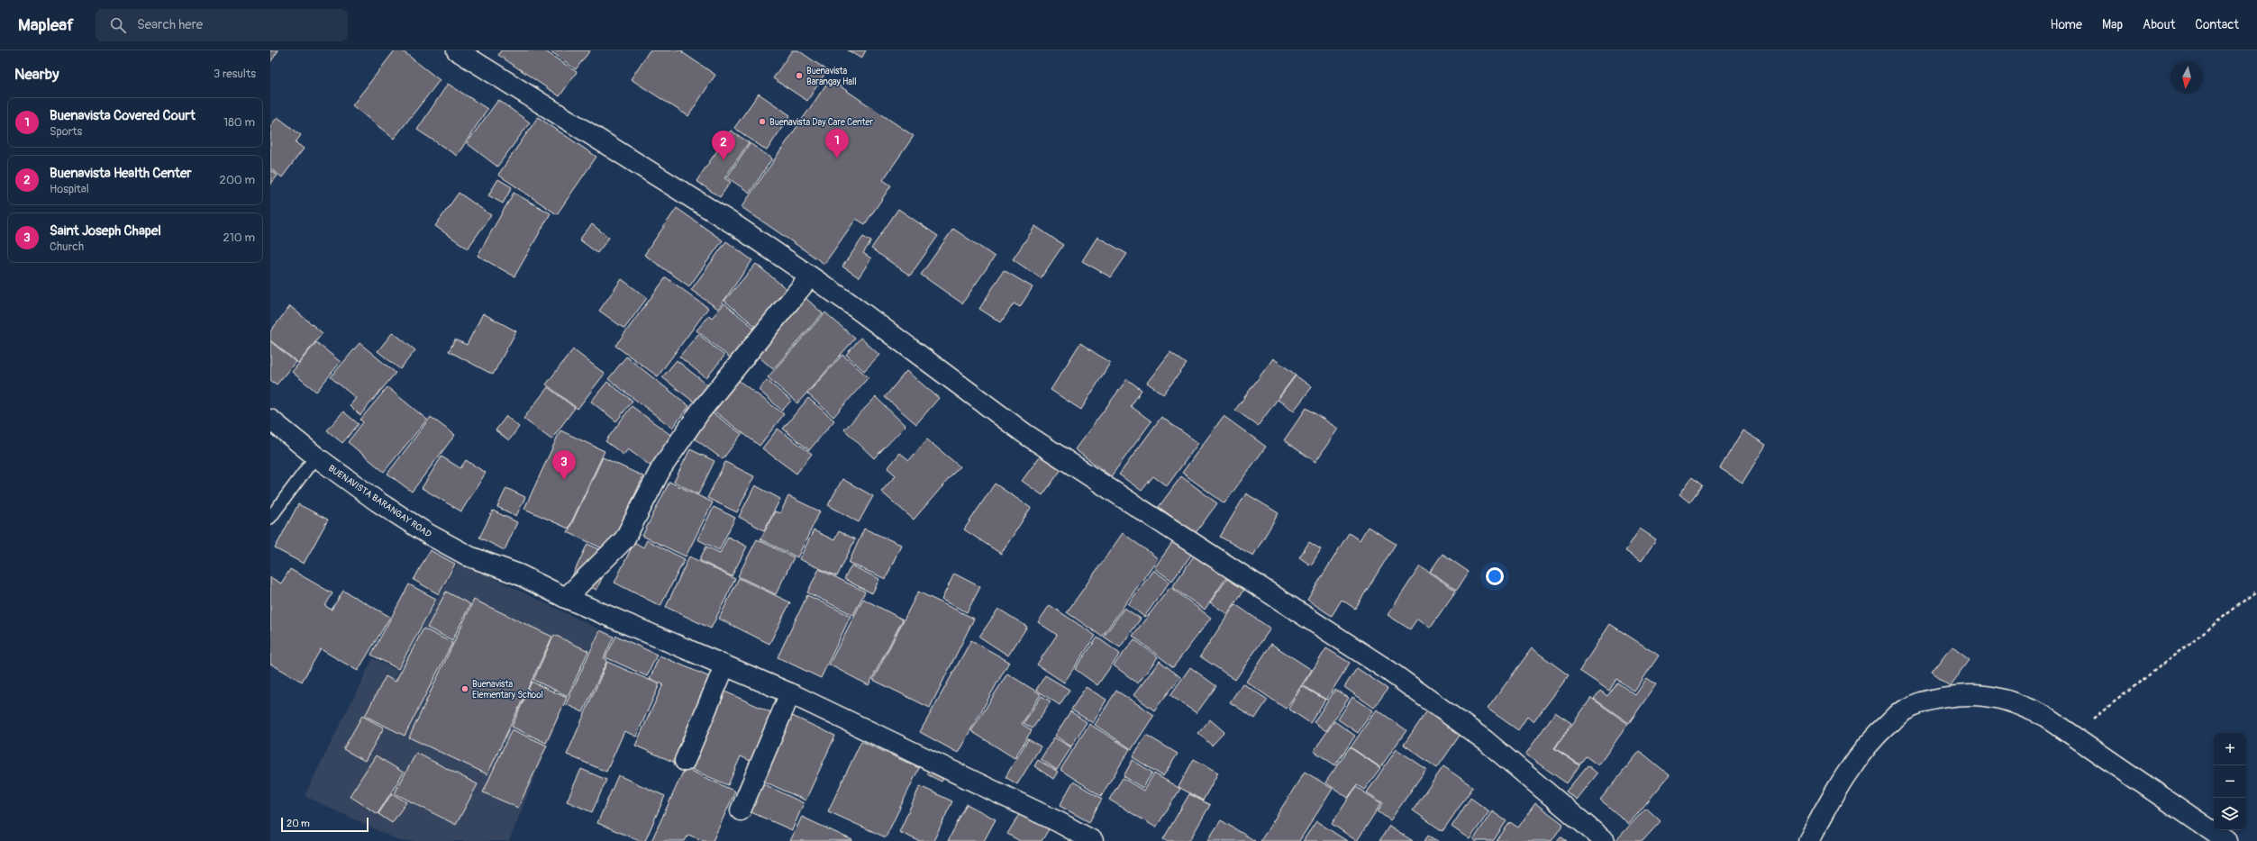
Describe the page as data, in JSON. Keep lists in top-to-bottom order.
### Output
{
  "streets": {
    "street": ["BUENAVISTA BARANGAY ROAD"]
  },
  "places": ["Buenavista Barangay Hall", "Buenavista Day Care Center", "Buenavista Elementary School"],
  "scale_bar": "20 m",
  "north": "bottom",
  "page": {
    "header": "Mapleaf",
    "search": "Search here",
    "nav": [
      "Home",
      "Map",
      "About",
      "Contact"
    ],
    "heading": ["Nearby", "3 results"],
    "list": [
      {
        "mark": "1",
        "name": "Buenavista Covered Court",
        "note": "Sports",
        "value": "180 m"
      },
      {
        "mark": "2",
        "name": "Buenavista Health Center",
        "note": "Hospital",
        "value": "200 m"
      },
      {
        "mark": "3",
        "name": "Saint Joseph Chapel",
        "note": "Church",
        "value": "210 m"
      }
    ],
    "pins": ["1", "2", "3"],
    "map_buttons": ["+", "−"],
    "scale": "20 m"
  }
}
